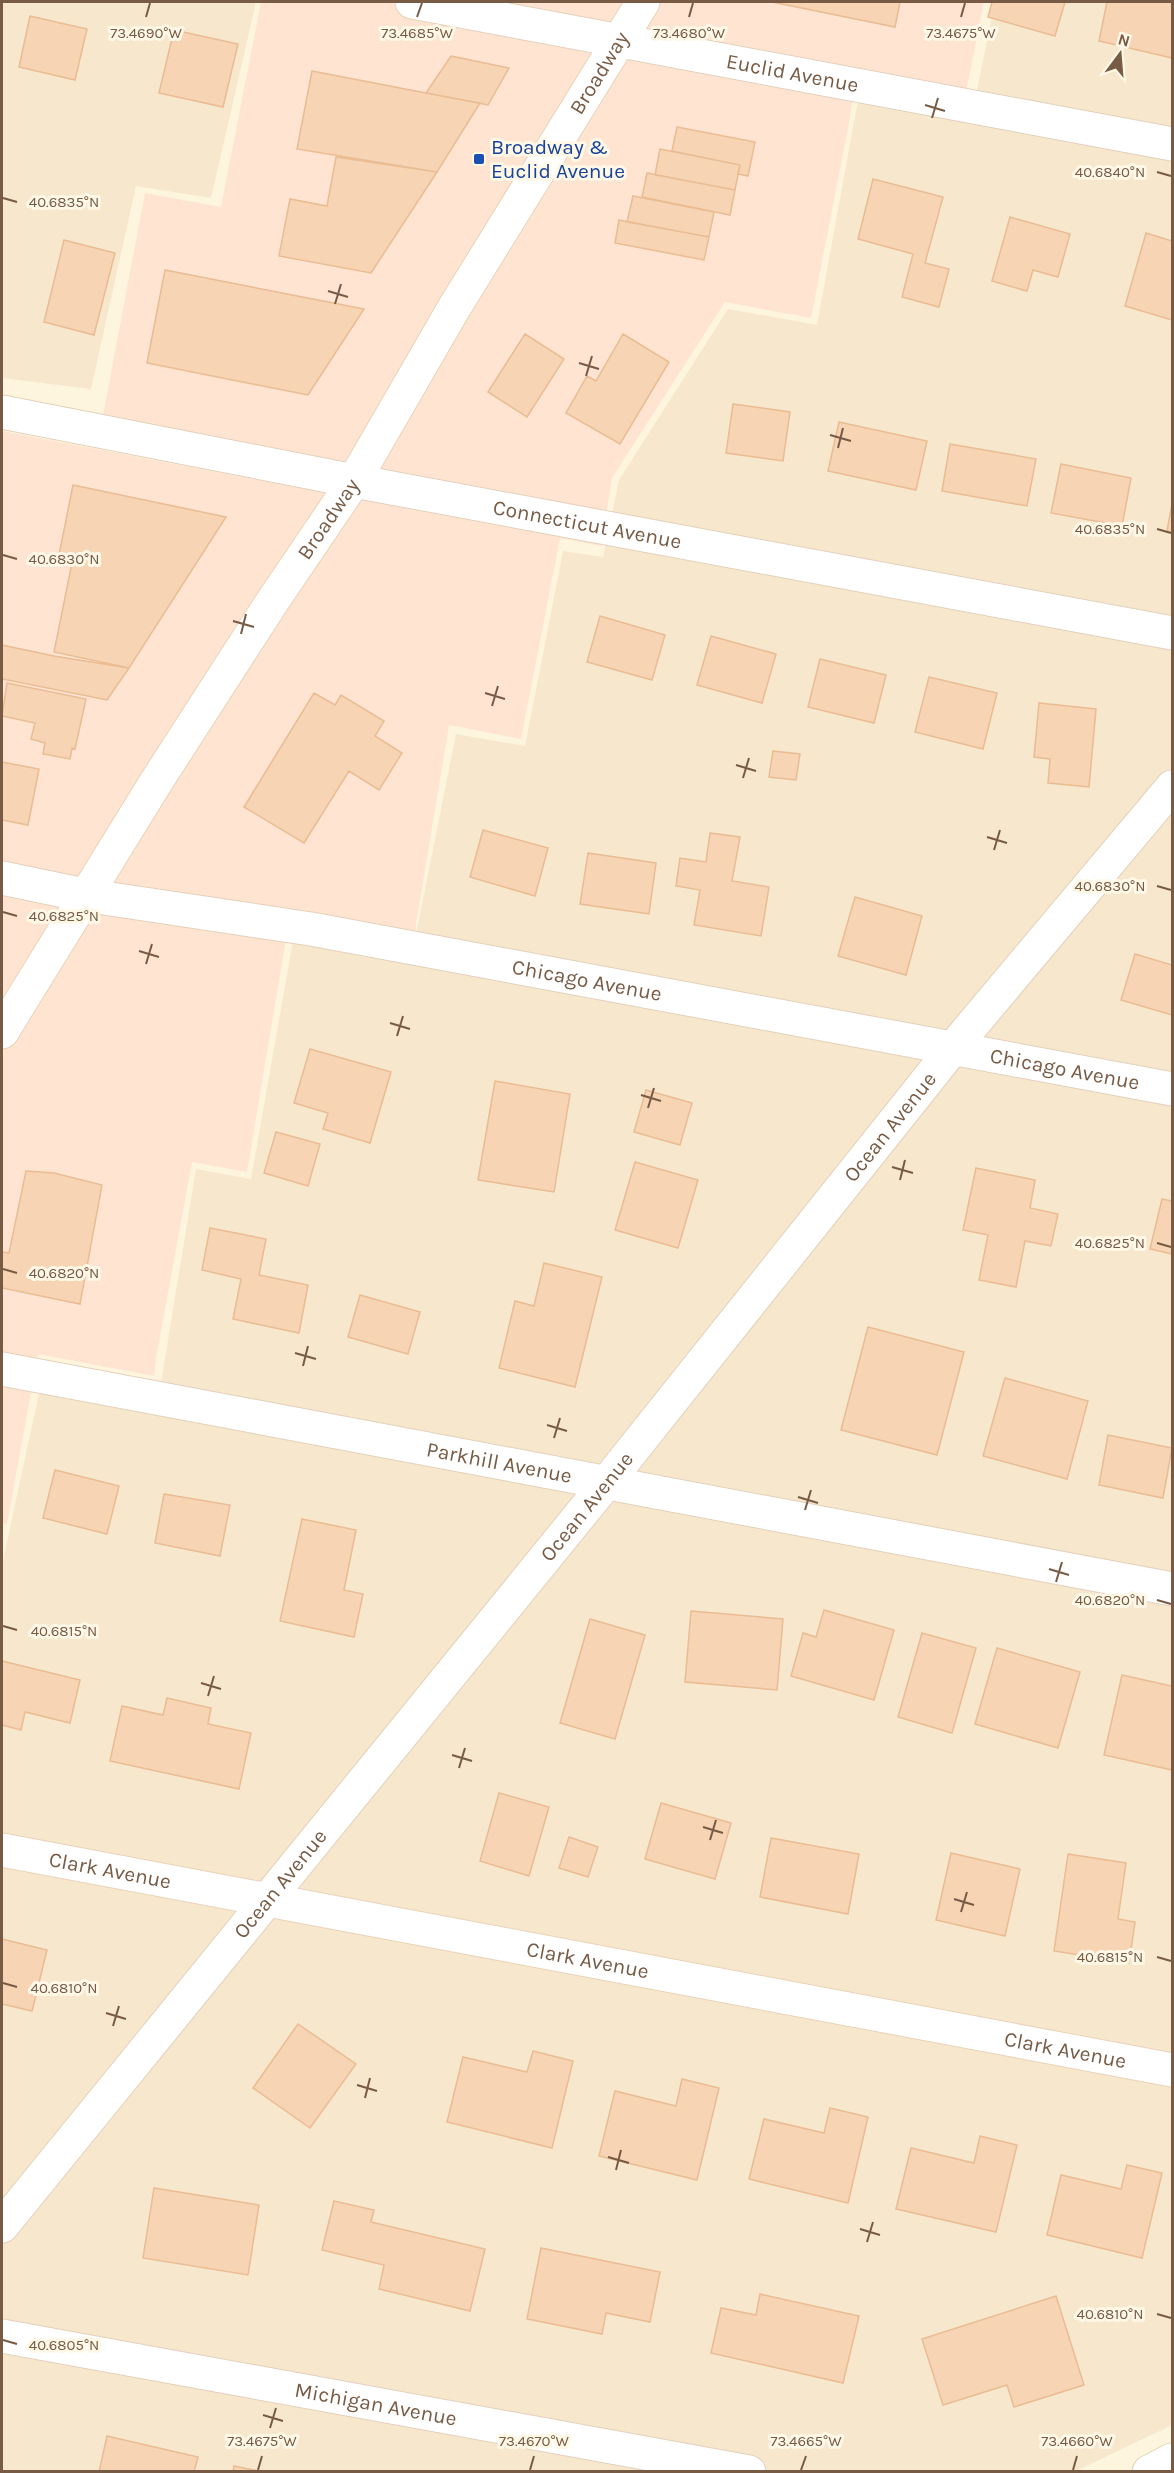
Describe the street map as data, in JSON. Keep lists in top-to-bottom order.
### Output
{
  "streets": {
    "street": [
      "Euclid Avenue",
      "Broadway",
      "Connecticut Avenue",
      "Chicago Avenue",
      "Ocean Avenue",
      "Parkhill Avenue",
      "Clark Avenue",
      "Michigan Avenue"
    ]
  },
  "crossings": [
    ["Euclid Avenue", "Broadway"],
    ["Broadway", "Connecticut Avenue"],
    ["Broadway", "Chicago Avenue"],
    ["Chicago Avenue", "Ocean Avenue"],
    ["Ocean Avenue", "Parkhill Avenue"],
    ["Ocean Avenue", "Clark Avenue"]
  ],
  "places": {
    "transit": ["Broadway & Euclid Avenue"]
  },
  "north": "top",
  "coordinates": [
    "73.4690°W",
    "73.4685°W",
    "73.4680°W",
    "73.4675°W",
    "40.6840°N",
    "40.6835°N",
    "40.6830°N",
    "40.6825°N",
    "40.6820°N",
    "40.6815°N",
    "40.6810°N",
    "40.6805°N",
    "73.4670°W",
    "73.4665°W",
    "73.4660°W"
  ]
}
